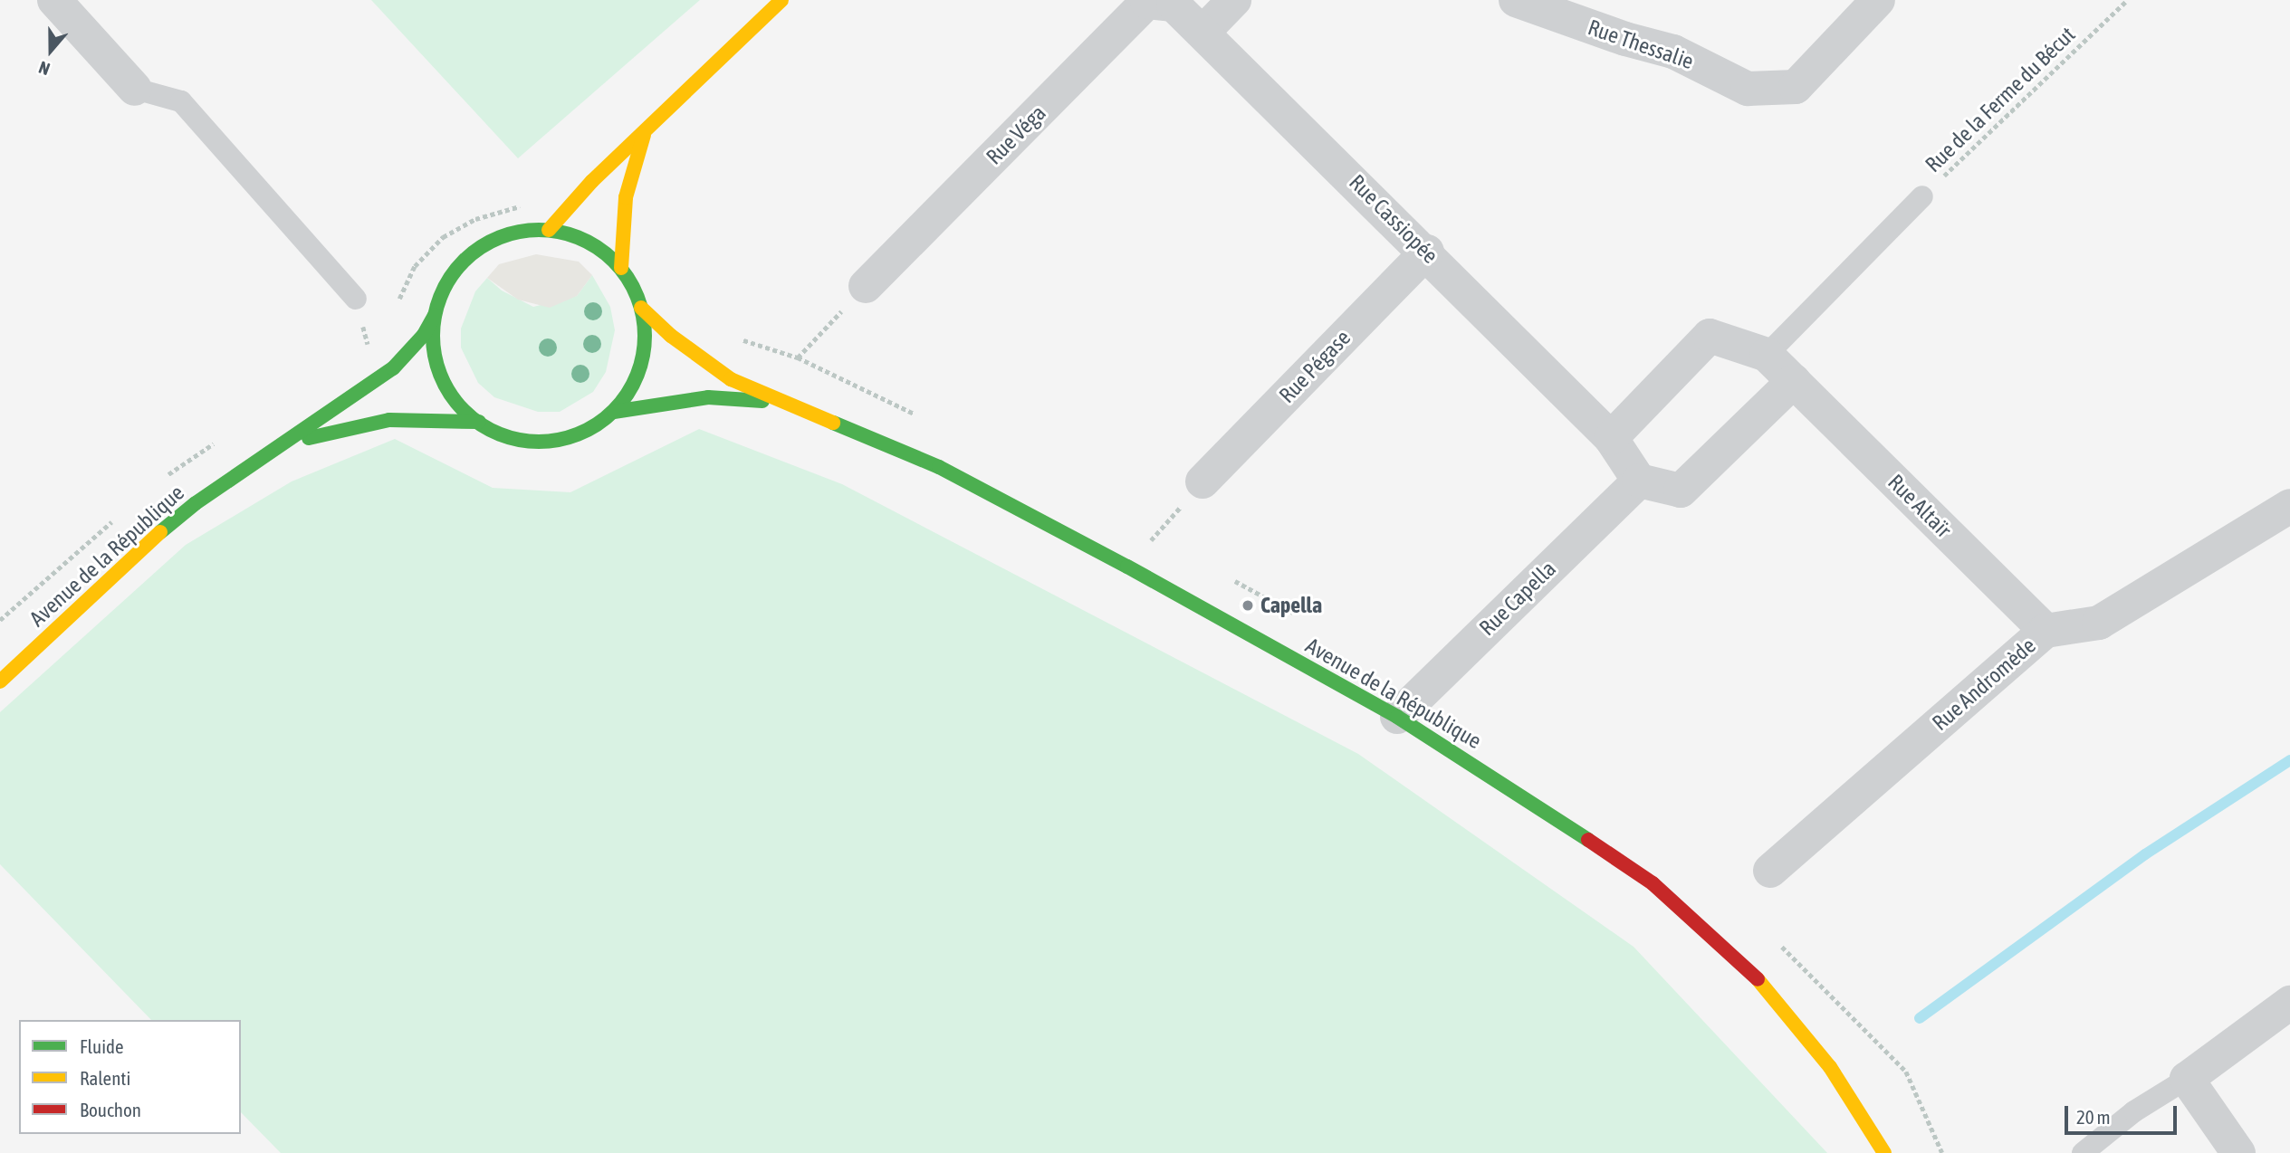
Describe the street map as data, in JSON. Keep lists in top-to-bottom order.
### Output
{
  "streets": {
    "street": [
      "Rue Thessalie",
      "Rue Véga",
      "Rue Cassiopée",
      "Rue Pégase",
      "Rue Altaïr",
      "Avenue de la République",
      "Rue Capella",
      "Rue Andromède"
    ],
    "path": ["Rue de la Ferme du Bécut"]
  },
  "crossings": [
    ["Rue Véga", "Rue Cassiopée"],
    ["Rue Cassiopée", "Rue Pégase"],
    ["Rue Altaïr", "Rue Andromède"],
    ["Avenue de la République", "Rue Capella"]
  ],
  "places": ["Capella"],
  "legend": ["Fluide", "Ralenti", "Bouchon"],
  "scale_bar": "20 m",
  "north": "bottom"
}
